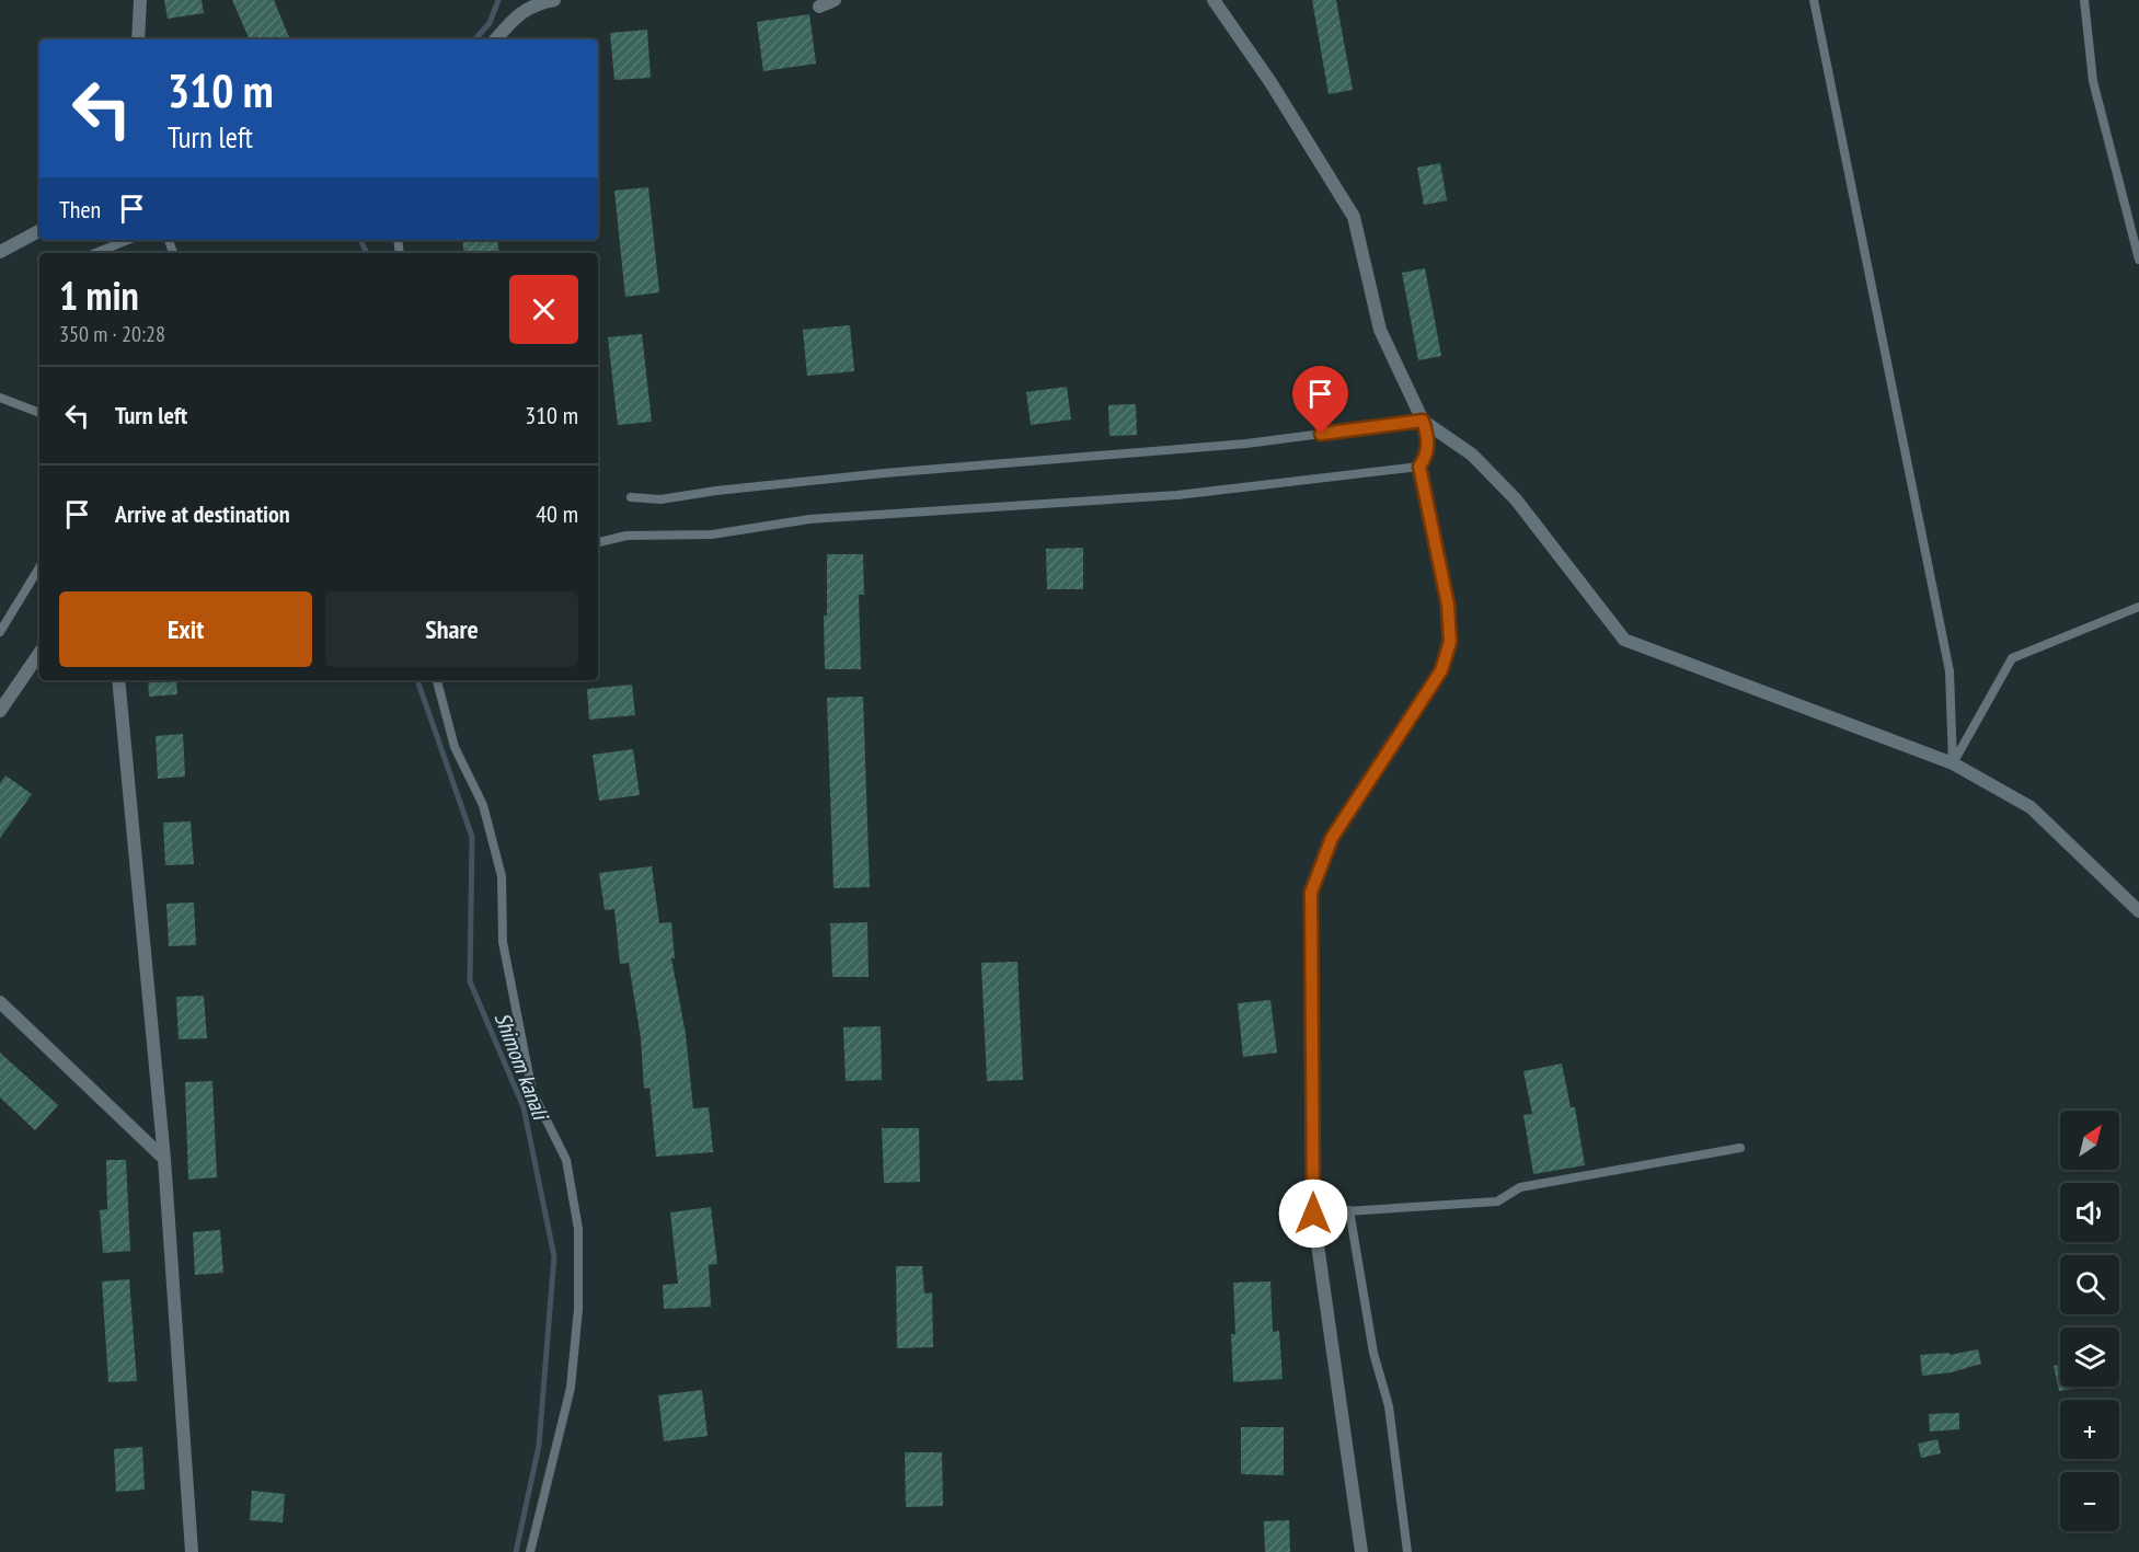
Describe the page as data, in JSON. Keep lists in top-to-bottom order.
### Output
{
  "water": ["Shimom kanali"],
  "north": "top right",
  "page": {
    "turn": ["310 m", "Turn left"],
    "then": "Then",
    "heading": ["1 min", "350 m · 20:28"],
    "list": [
      {
        "name": "Turn left",
        "value": "310 m"
      },
      {
        "name": "Arrive at destination",
        "value": "40 m"
      }
    ],
    "buttons": ["Exit", "Share"],
    "map_buttons": ["+", "−"]
  }
}
